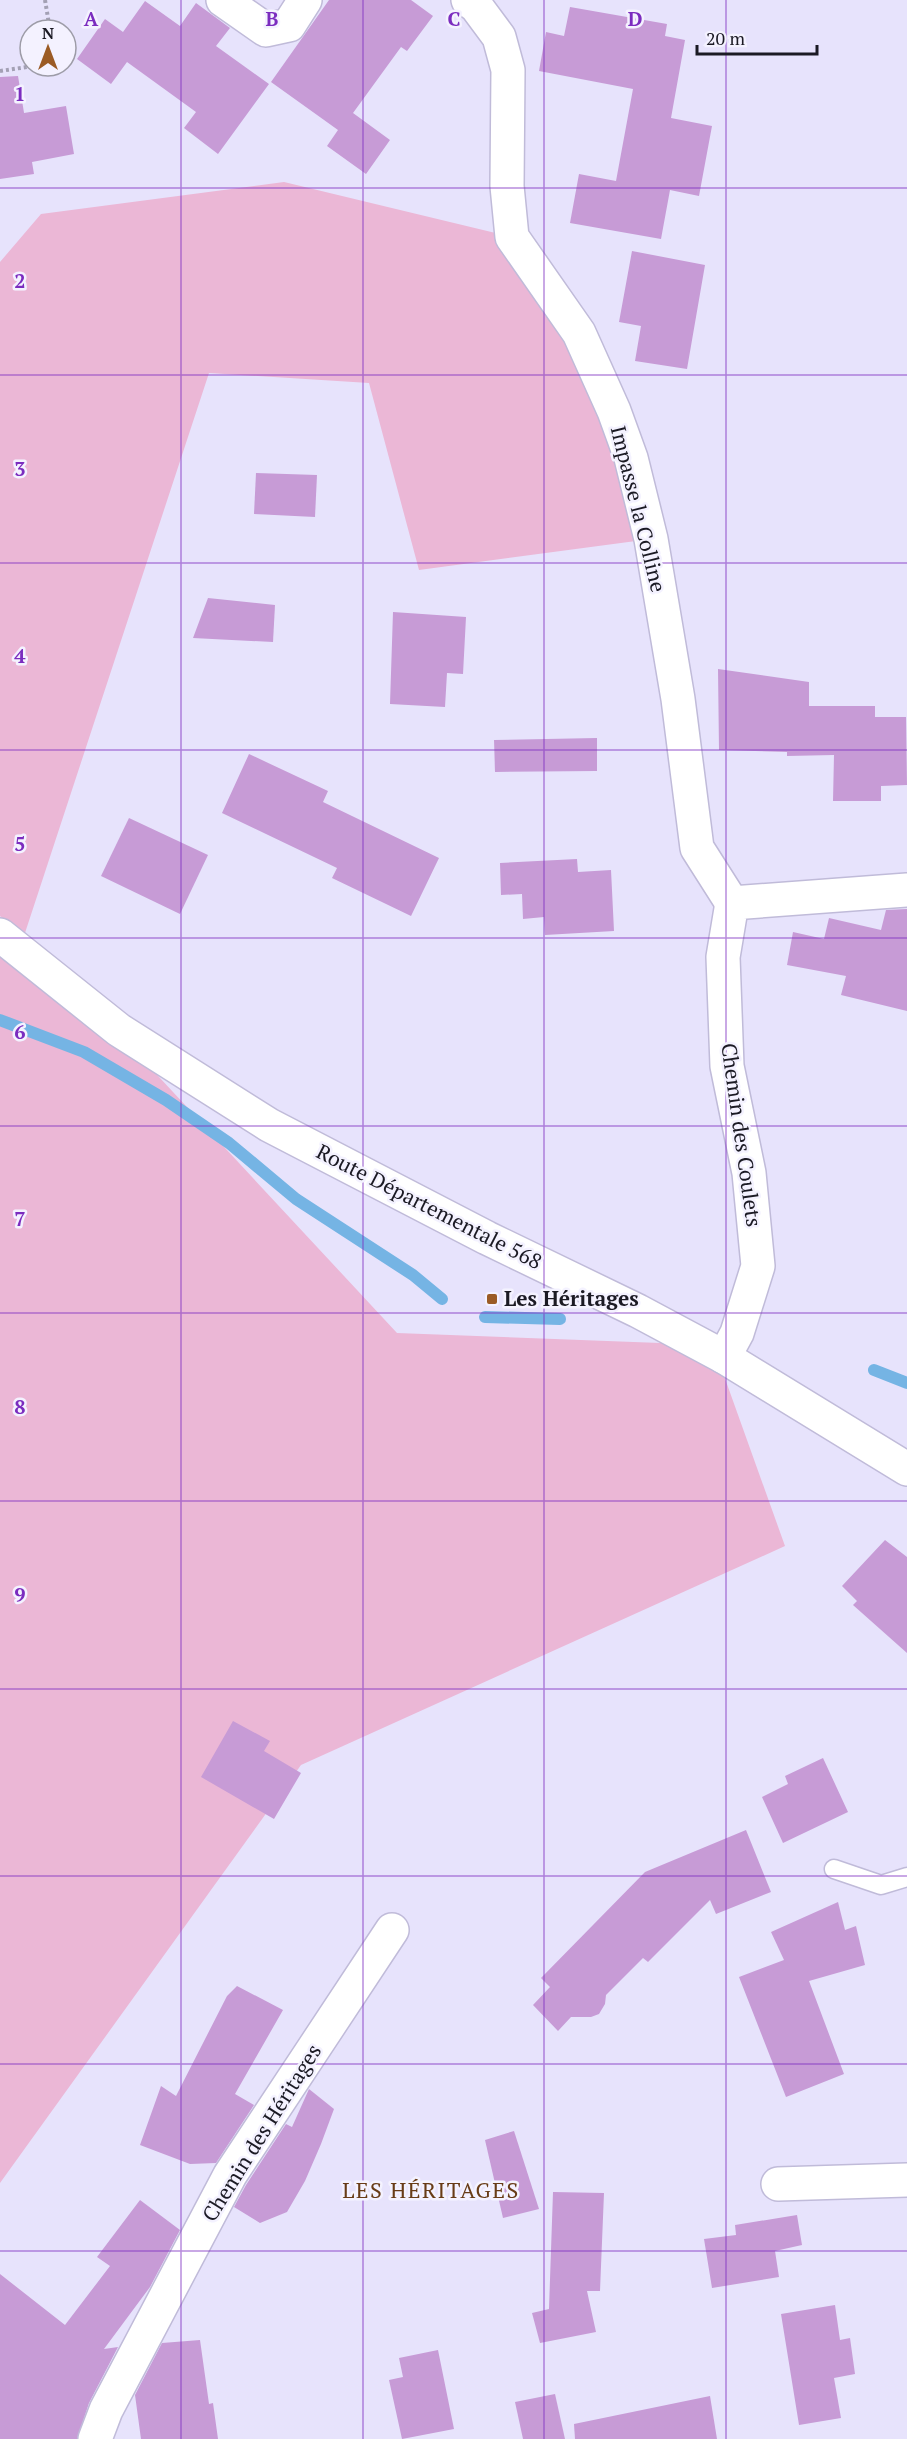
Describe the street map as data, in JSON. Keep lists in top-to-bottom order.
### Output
{
  "streets": {
    "street": [
      "Impasse la Colline",
      "Chemin des Coulets",
      "Route Départementale 568",
      "Chemin des Héritages"
    ]
  },
  "crossings": [
    ["Impasse la Colline", "Chemin des Coulets"],
    ["Chemin des Coulets", "Route Départementale 568"]
  ],
  "districts": ["LES HÉRITAGES"],
  "places": {
    "transit": ["Les Héritages"]
  },
  "scale_bar": "20 m",
  "north": "top",
  "grid": {
    "columns": [
      "A",
      "B",
      "C",
      "D"
    ],
    "rows": [
      "1",
      "2",
      "3",
      "4",
      "5",
      "6",
      "7",
      "8",
      "9"
    ]
  }
}
